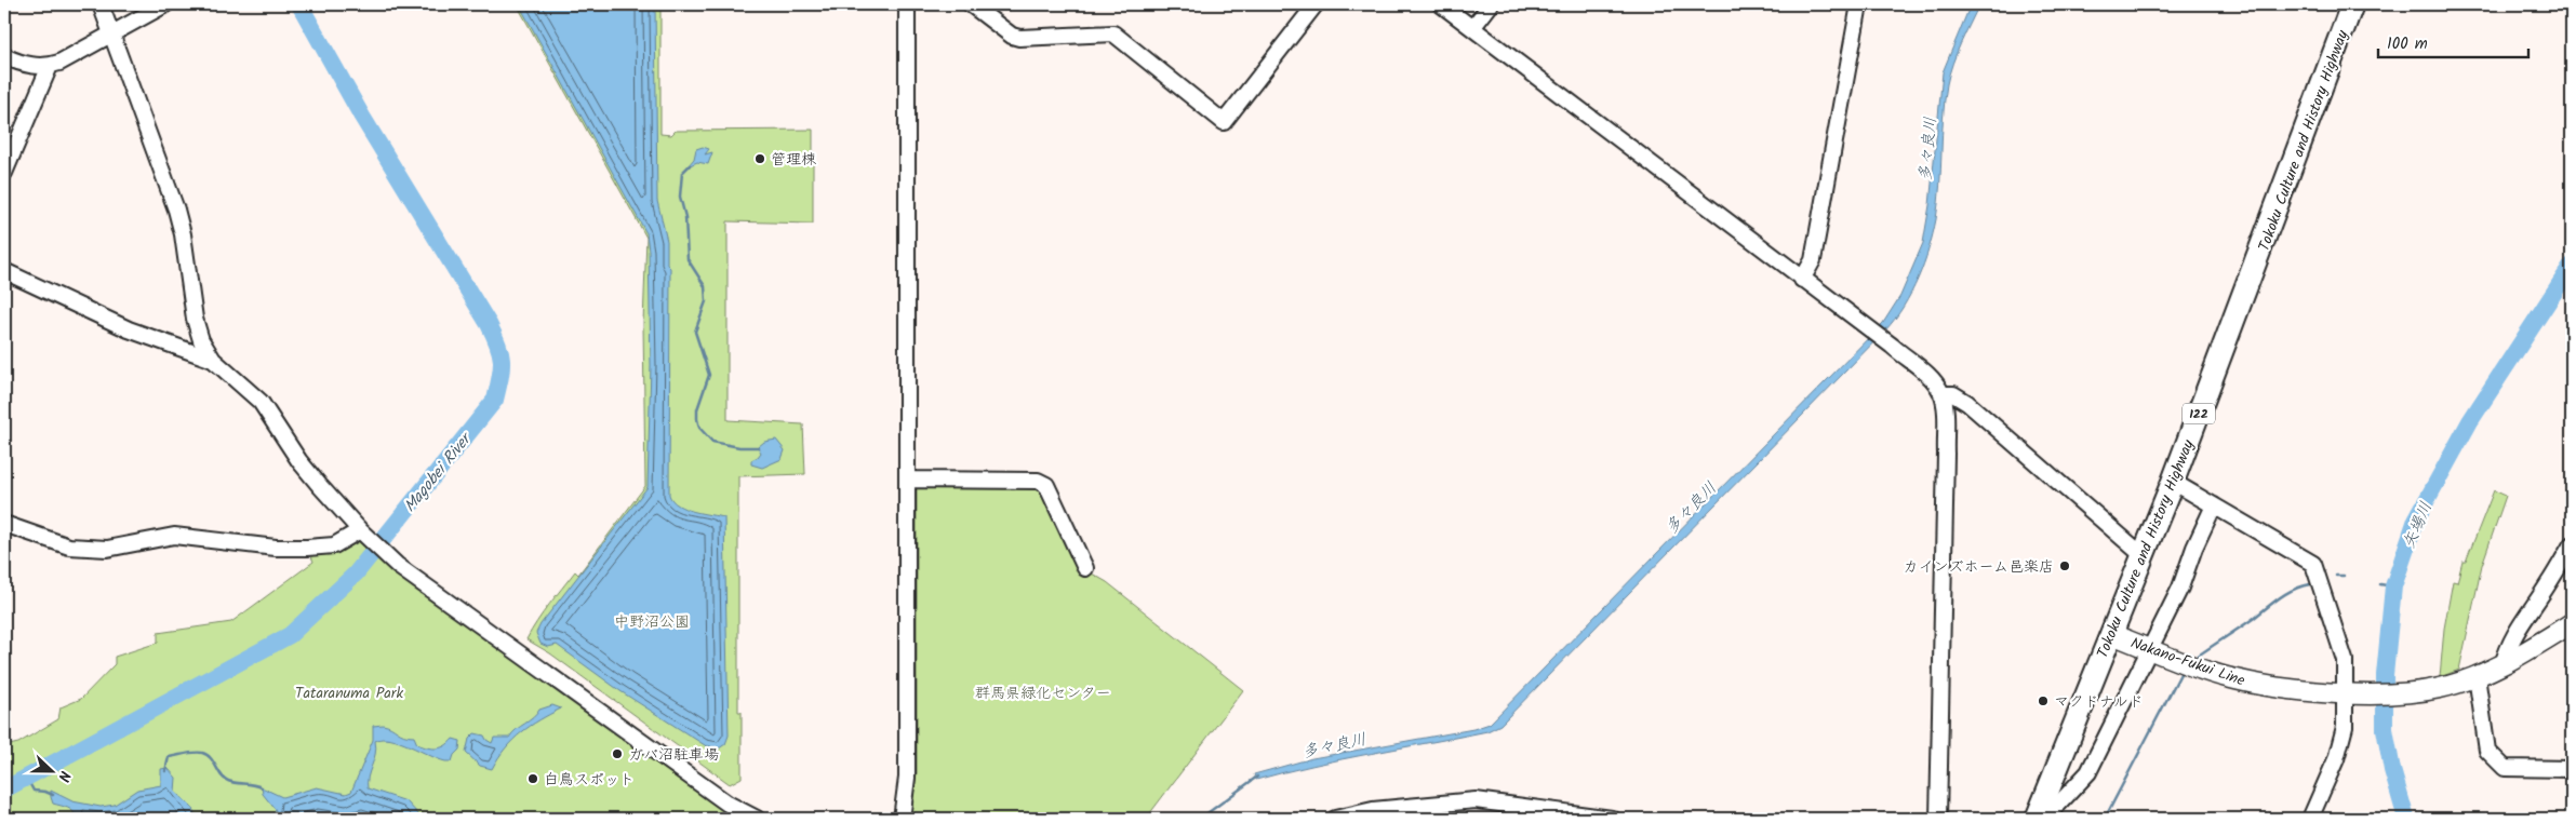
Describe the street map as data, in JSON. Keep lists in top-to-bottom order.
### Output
{
  "streets": {
    "highway": ["Tokoku Culture and History Highway", "122"],
    "main road": ["Nakano-Fukui Line"]
  },
  "crossings": [
    ["Tokoku Culture and History Highway", "Nakano-Fukui Line"]
  ],
  "water": ["多々良川", "Magobei River", "矢場川"],
  "parks": ["中野沼公園", "Tataranuma Park", "群馬県緑化センター"],
  "places": [
    "管理棟",
    "カインズホーム邑楽店",
    "マクドナルド",
    "ガバ沼駐車場",
    "白鳥スポット"
  ],
  "scale_bar": "100 m",
  "north": "right"
}
